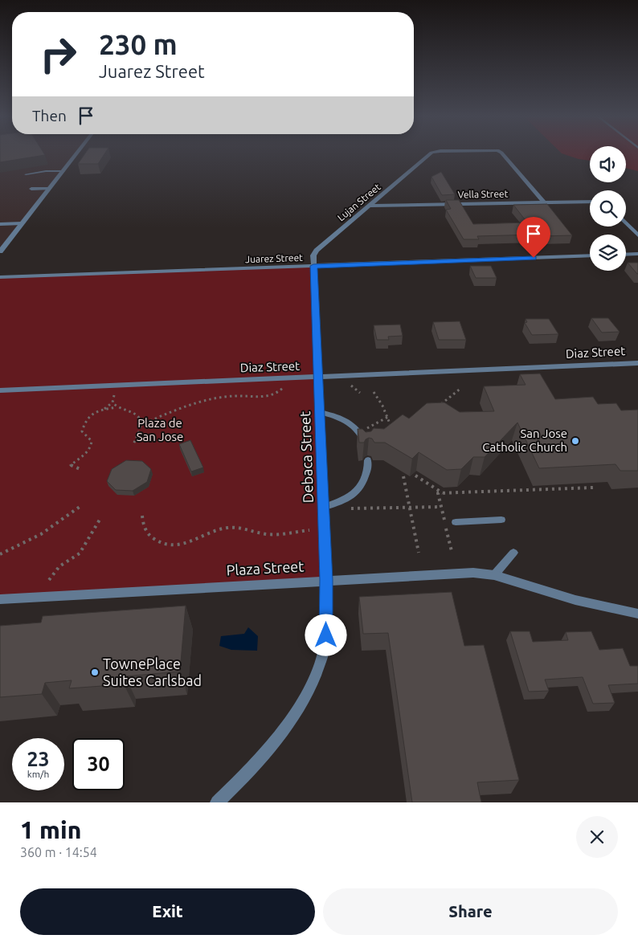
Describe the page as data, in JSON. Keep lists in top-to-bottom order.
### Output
{
  "streets": {
    "street": [
      "Vella Street",
      "Lujan Street",
      "Juarez Street",
      "Diaz Street",
      "Debaca Street",
      "Plaza Street"
    ]
  },
  "crossings": [
    ["Vella Street", "Lujan Street"],
    ["Lujan Street", "Juarez Street"],
    ["Lujan Street", "Debaca Street"],
    ["Juarez Street", "Debaca Street"],
    ["Diaz Street", "Debaca Street"],
    ["Debaca Street", "Plaza Street"]
  ],
  "parks": ["Plaza de San Jose"],
  "places": ["San Jose Catholic Church", "TownePlace Suites Carlsbad"],
  "page": {
    "turn": ["230 m", "Juarez Street"],
    "then": "Then",
    "speed": "23 km/h",
    "limit": "30",
    "heading": ["1 min", "360 m · 14:54"],
    "buttons": ["Exit", "Share"]
  }
}
